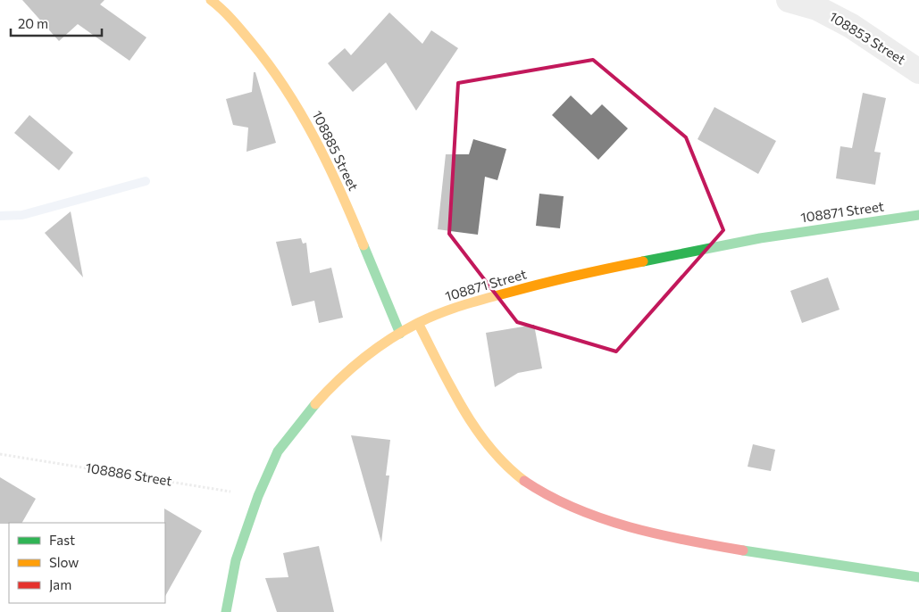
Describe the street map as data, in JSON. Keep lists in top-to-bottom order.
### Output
{
  "streets": {
    "street": ["108853 Street", "108885 Street", "108871 Street"],
    "path": ["108886 Street"]
  },
  "crossings": [
    ["108885 Street", "108871 Street"],
    ["108871 Street", "108886 Street"]
  ],
  "legend": ["Fast", "Slow", "Jam"],
  "scale_bar": "20 m"
}
